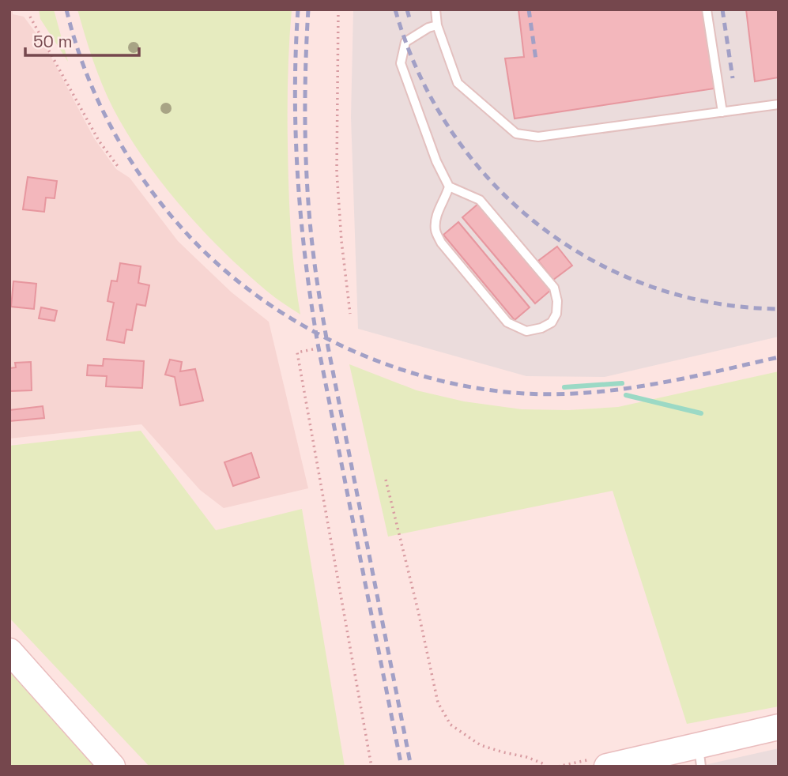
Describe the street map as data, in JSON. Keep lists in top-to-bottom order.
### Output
{
  "scale_bar": "50 m"
}
